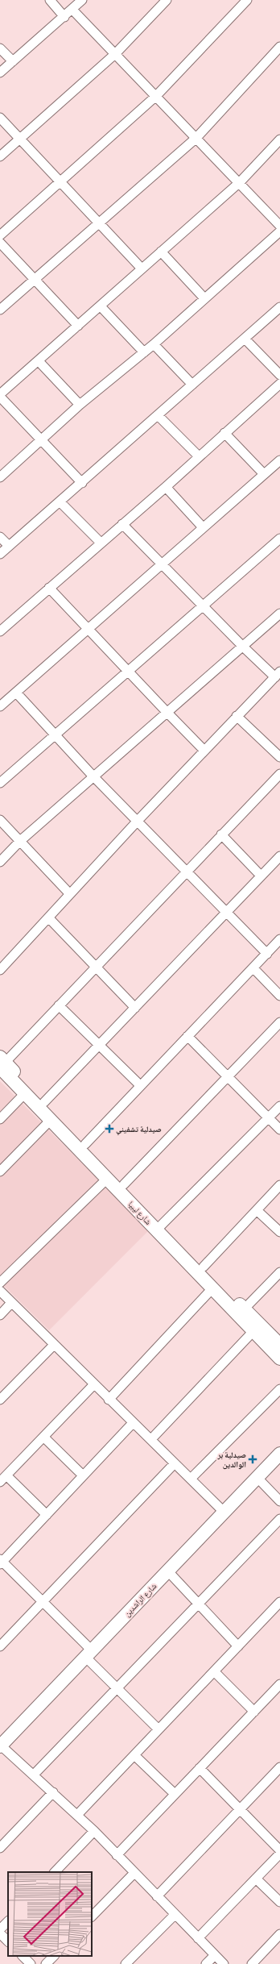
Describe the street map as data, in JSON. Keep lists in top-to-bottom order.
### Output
{
  "streets": {
    "main road": ["شارع ليبيا", "شارع الراشدين"]
  },
  "places": {
    "health": ["صيدلية تشفيني", "صيدلية بر الوالدين"]
  }
}
